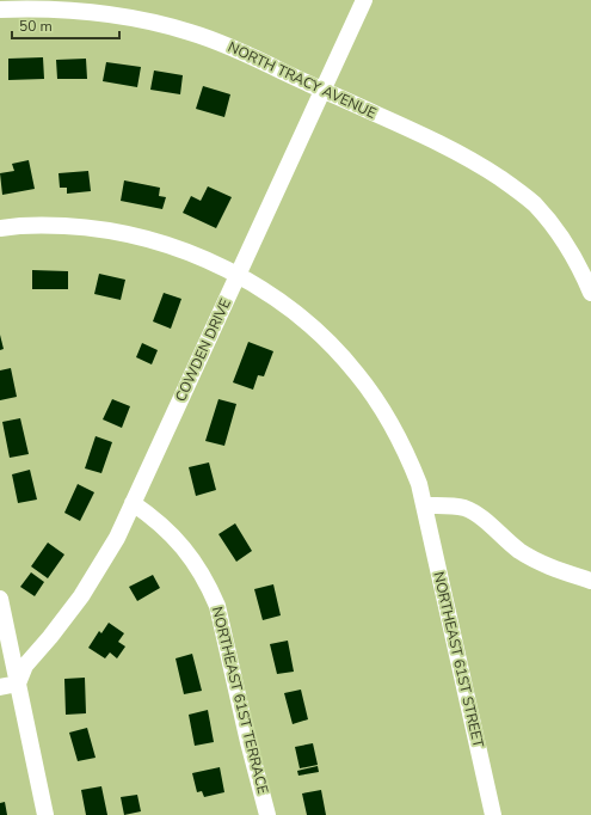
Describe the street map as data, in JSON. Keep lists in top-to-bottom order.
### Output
{
  "streets": {
    "street": [
      "NORTH TRACY AVENUE",
      "COWDEN DRIVE",
      "NORTHEAST 61ST STREET",
      "NORTHEAST 61ST TERRACE"
    ]
  },
  "crossings": [
    ["NORTH TRACY AVENUE", "COWDEN DRIVE"],
    ["COWDEN DRIVE", "NORTHEAST 61ST STREET"],
    ["COWDEN DRIVE", "NORTHEAST 61ST TERRACE"]
  ],
  "scale_bar": "50 m"
}
